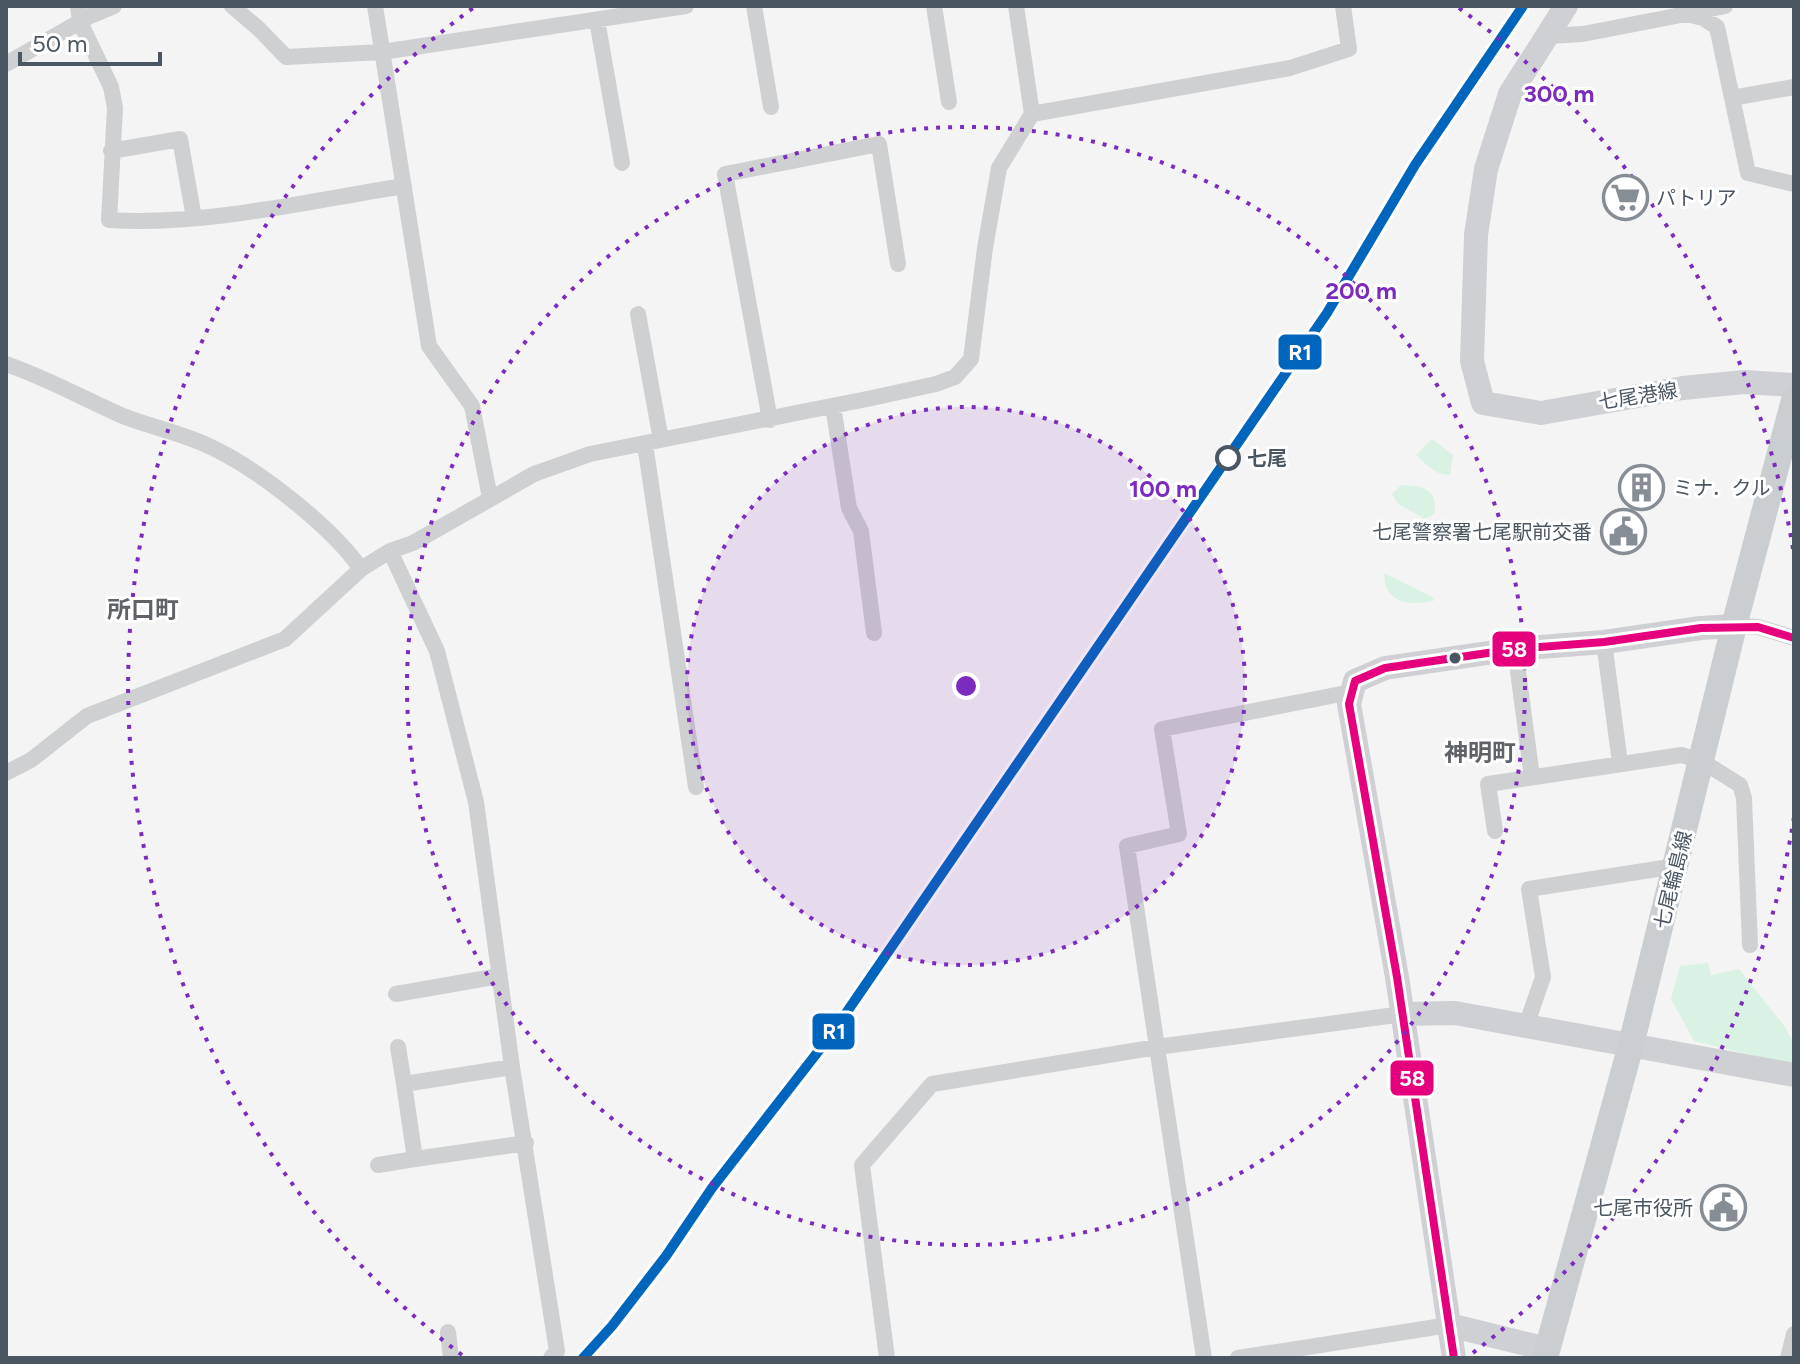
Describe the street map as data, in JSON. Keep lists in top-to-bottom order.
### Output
{
  "streets": {
    "main road": ["七尾輪島線"],
    "street": ["七尾港線"]
  },
  "districts": ["所口町", "神明町"],
  "places": {
    "supermarket": ["パトリア"],
    "other": ["七尾"],
    "building": ["ミナ．クル"],
    "public building": ["七尾警察署七尾駅前交番", "七尾市役所"]
  },
  "lines": ["transit line R1", "transit line 58"],
  "scale_bar": "50 m",
  "rings": ["300 m", "200 m", "100 m"]
}
